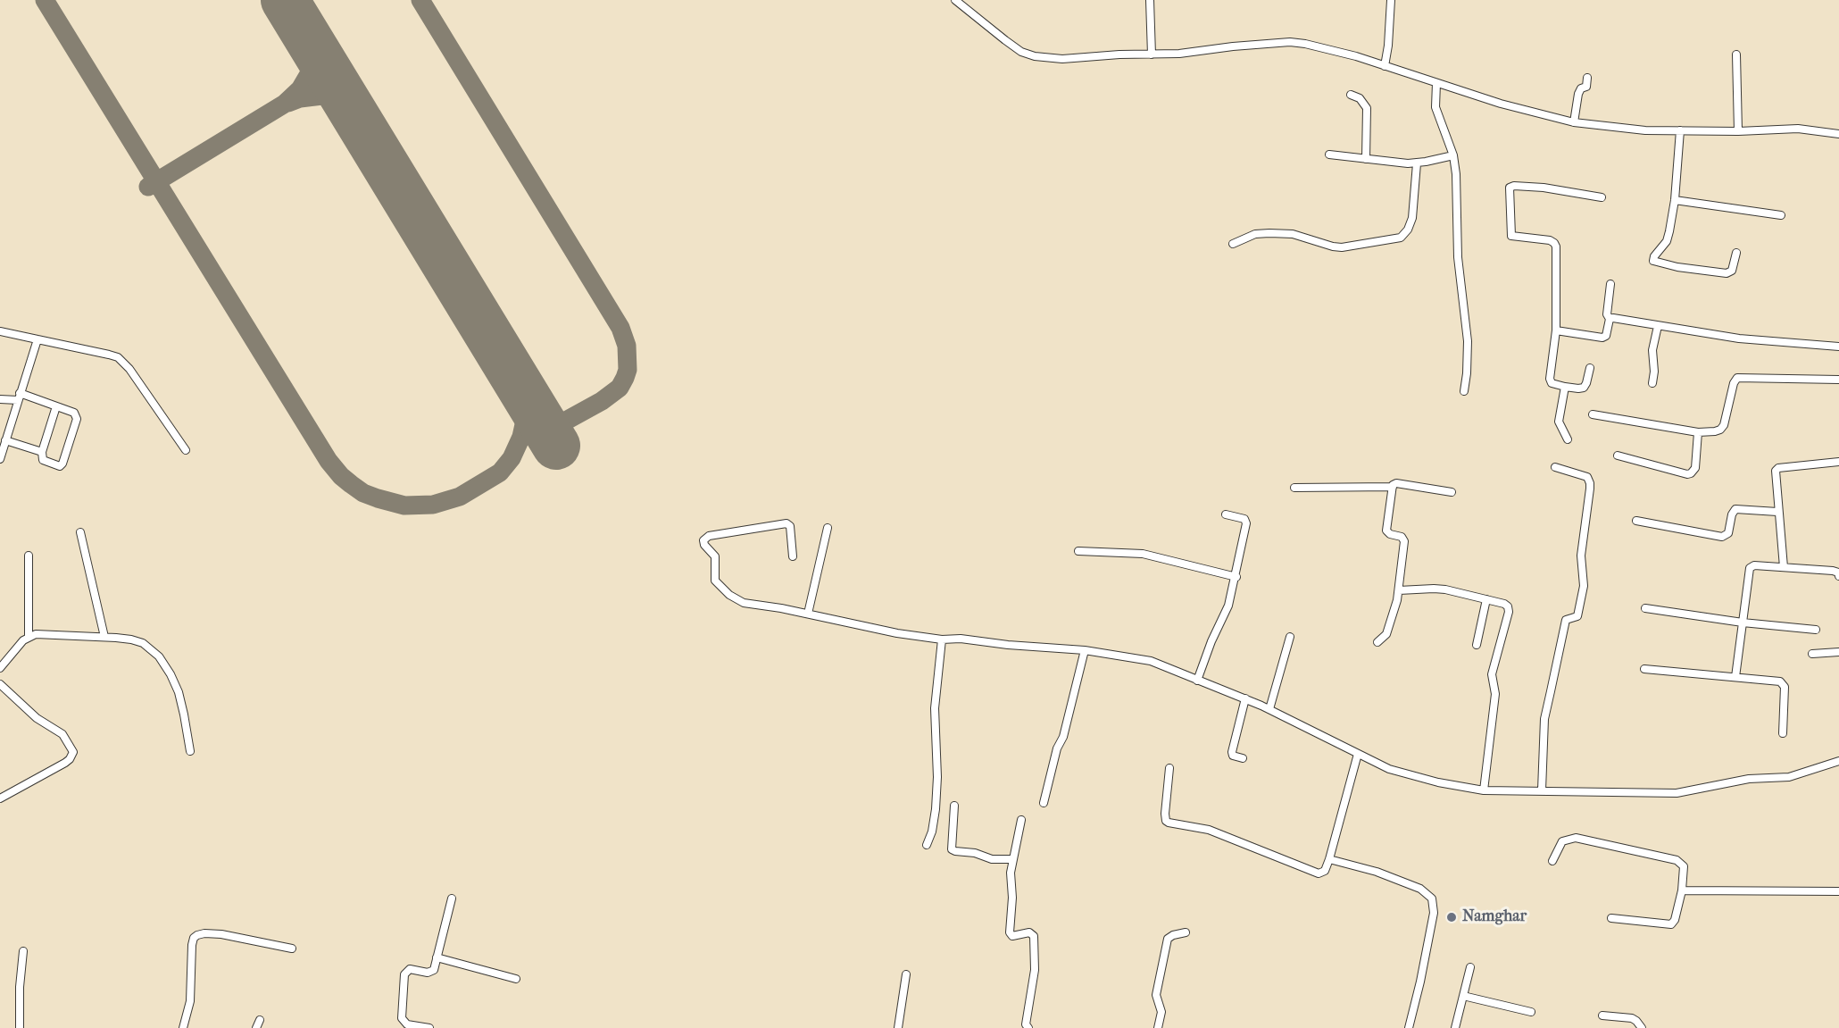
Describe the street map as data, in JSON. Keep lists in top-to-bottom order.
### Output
{
  "places": ["Namghar"]
}
